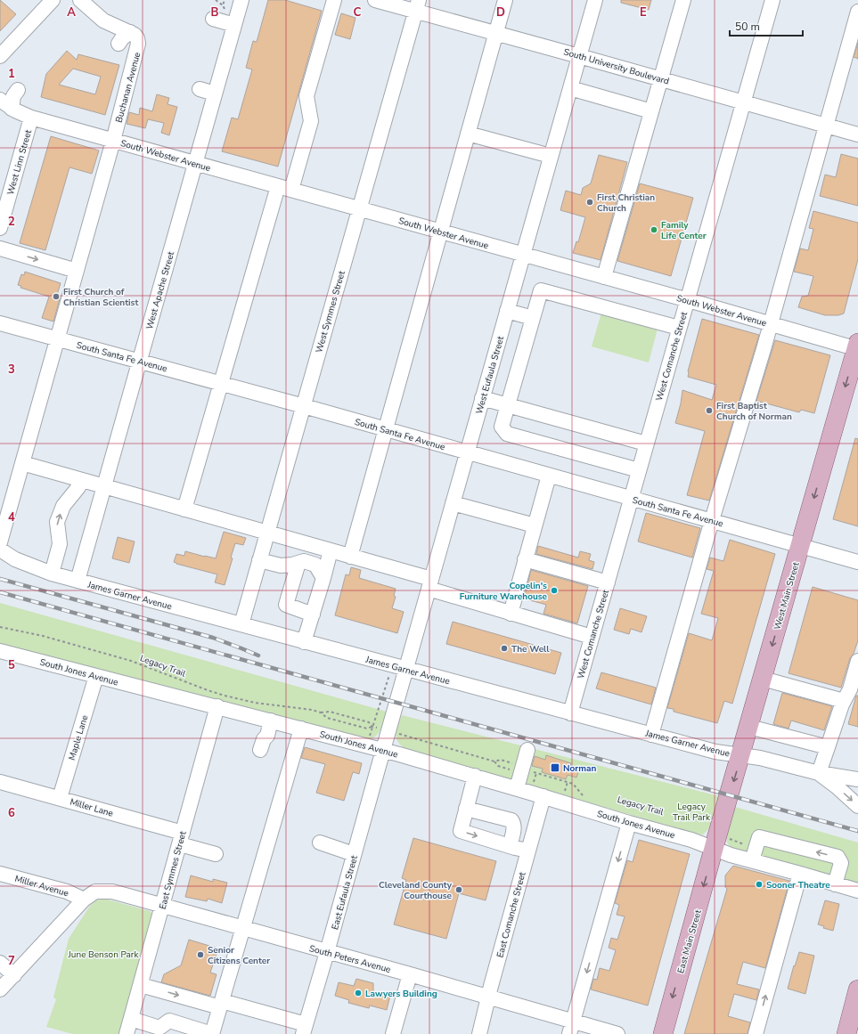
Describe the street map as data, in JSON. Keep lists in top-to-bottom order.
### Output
{
  "streets": {
    "main road": ["West Main Street", "East Main Street"],
    "street": [
      "South University Boulevard",
      "Buchanan Avenue",
      "South Webster Avenue",
      "West Linn Street",
      "West Apache Street",
      "West Symmes Street",
      "South Santa Fe Avenue",
      "West Comanche Street",
      "West Eufaula Street",
      "James Garner Avenue",
      "South Jones Avenue",
      "Maple Lane",
      "Miller Lane",
      "East Symmes Street",
      "Miller Avenue",
      "East Eufaula Street",
      "East Comanche Street",
      "South Peters Avenue"
    ],
    "path": ["Legacy Trail"]
  },
  "crossings": [
    ["South University Boulevard", "West Symmes Street"],
    ["South University Boulevard", "West Comanche Street"],
    ["South University Boulevard", "West Eufaula Street"],
    ["Buchanan Avenue", "South Webster Avenue"],
    ["Buchanan Avenue", "South Santa Fe Avenue"],
    ["Buchanan Avenue", "James Garner Avenue"],
    ["South Webster Avenue", "West Linn Street"],
    ["South Webster Avenue", "West Apache Street"],
    ["South Webster Avenue", "West Symmes Street"],
    ["South Webster Avenue", "West Comanche Street"],
    ["South Webster Avenue", "West Eufaula Street"],
    ["South Webster Avenue", "West Main Street"],
    ["West Apache Street", "South Santa Fe Avenue"],
    ["West Apache Street", "James Garner Avenue"],
    ["West Symmes Street", "South Santa Fe Avenue"],
    ["West Symmes Street", "James Garner Avenue"],
    ["South Santa Fe Avenue", "West Comanche Street"],
    ["South Santa Fe Avenue", "West Eufaula Street"],
    ["South Santa Fe Avenue", "West Main Street"],
    ["West Comanche Street", "James Garner Avenue"],
    ["West Eufaula Street", "James Garner Avenue"],
    ["West Eufaula Street", "Legacy Trail"],
    ["West Eufaula Street", "South Jones Avenue"],
    ["West Eufaula Street", "East Eufaula Street"],
    ["James Garner Avenue", "West Main Street"],
    ["West Main Street", "South Jones Avenue"],
    ["West Main Street", "East Main Street"],
    ["South Jones Avenue", "Maple Lane"],
    ["South Jones Avenue", "East Symmes Street"],
    ["South Jones Avenue", "East Eufaula Street"],
    ["South Jones Avenue", "East Comanche Street"],
    ["South Jones Avenue", "East Main Street"],
    ["Maple Lane", "Miller Lane"],
    ["Miller Lane", "East Symmes Street"],
    ["East Symmes Street", "South Peters Avenue"],
    ["Miller Avenue", "South Peters Avenue"],
    ["East Eufaula Street", "South Peters Avenue"],
    ["East Comanche Street", "South Peters Avenue"]
  ],
  "one_way": ["West Main Street", "East Main Street"],
  "parks": ["Legacy Trail Park", "June Benson Park"],
  "places": {
    "other": [
      "First Christian Church",
      "Family Life Center",
      "First Church of Christian Scientist",
      "First Baptist Church of Norman",
      "Copelin's Furniture Warehouse",
      "The Well",
      "Sooner Theatre",
      "Cleveland County Courthouse",
      "Senior Citizens Center",
      "Lawyers Building"
    ],
    "transit": ["Norman"]
  },
  "scale_bar": "50 m",
  "grid": {
    "columns": [
      "A",
      "B",
      "C",
      "D",
      "E"
    ],
    "rows": [
      "1",
      "2",
      "3",
      "4",
      "5",
      "6",
      "7"
    ]
  }
}
